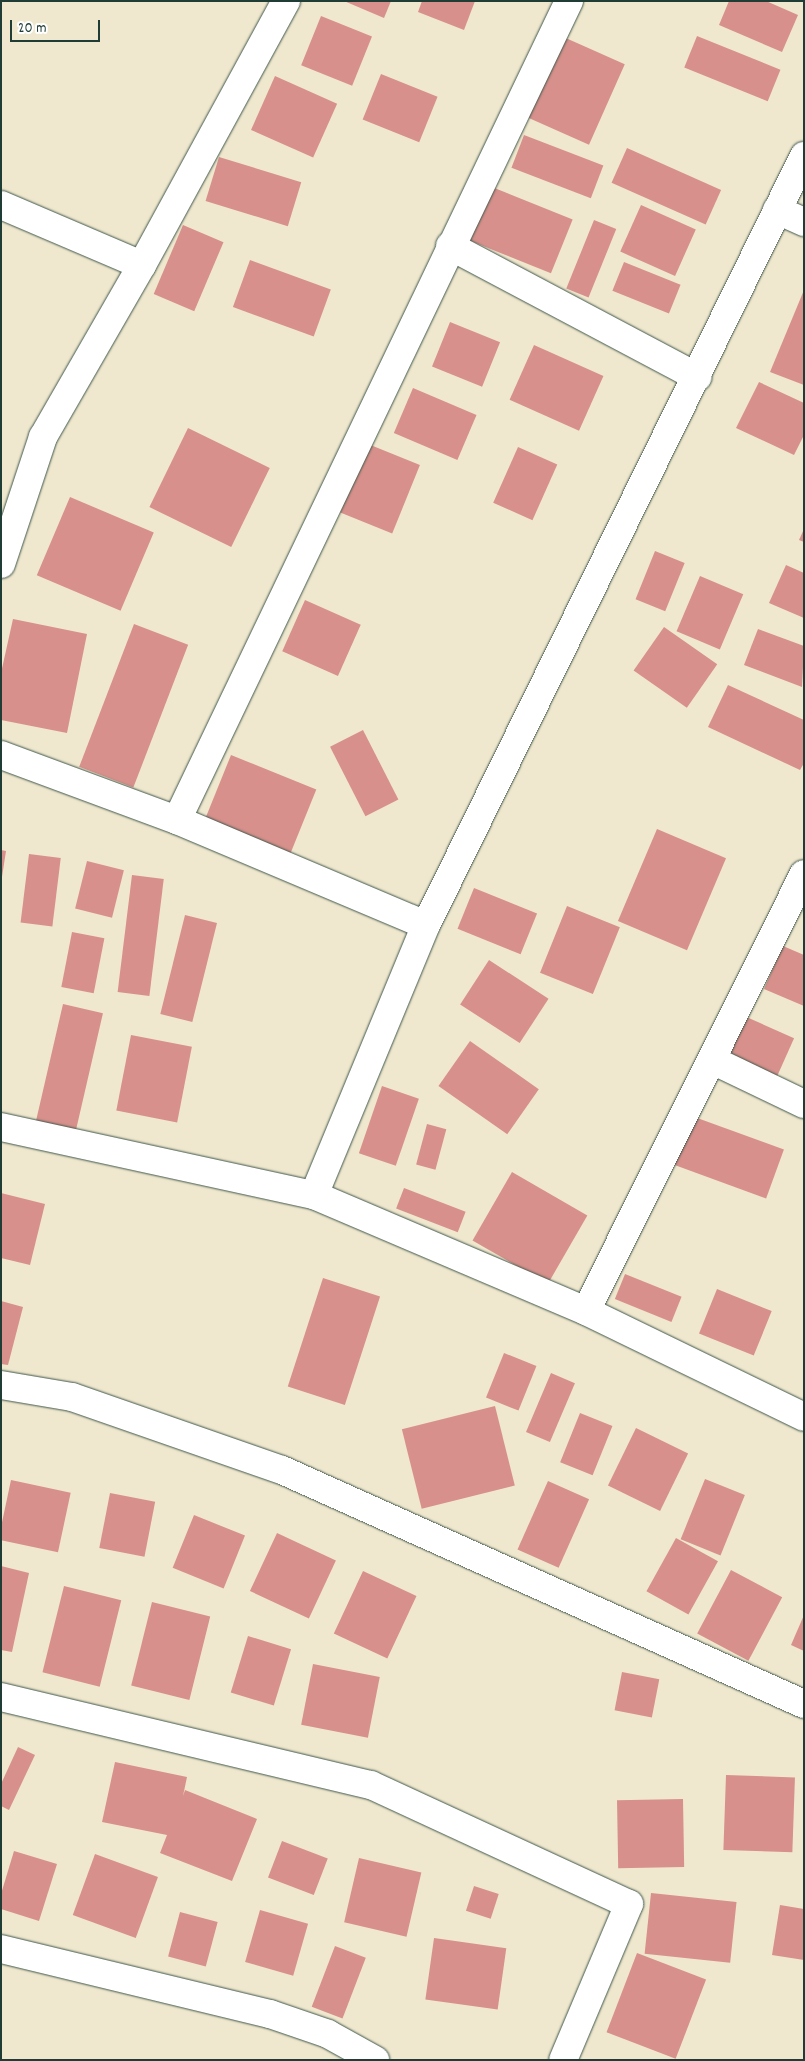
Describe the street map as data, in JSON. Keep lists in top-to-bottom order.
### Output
{
  "scale_bar": "20 m"
}
